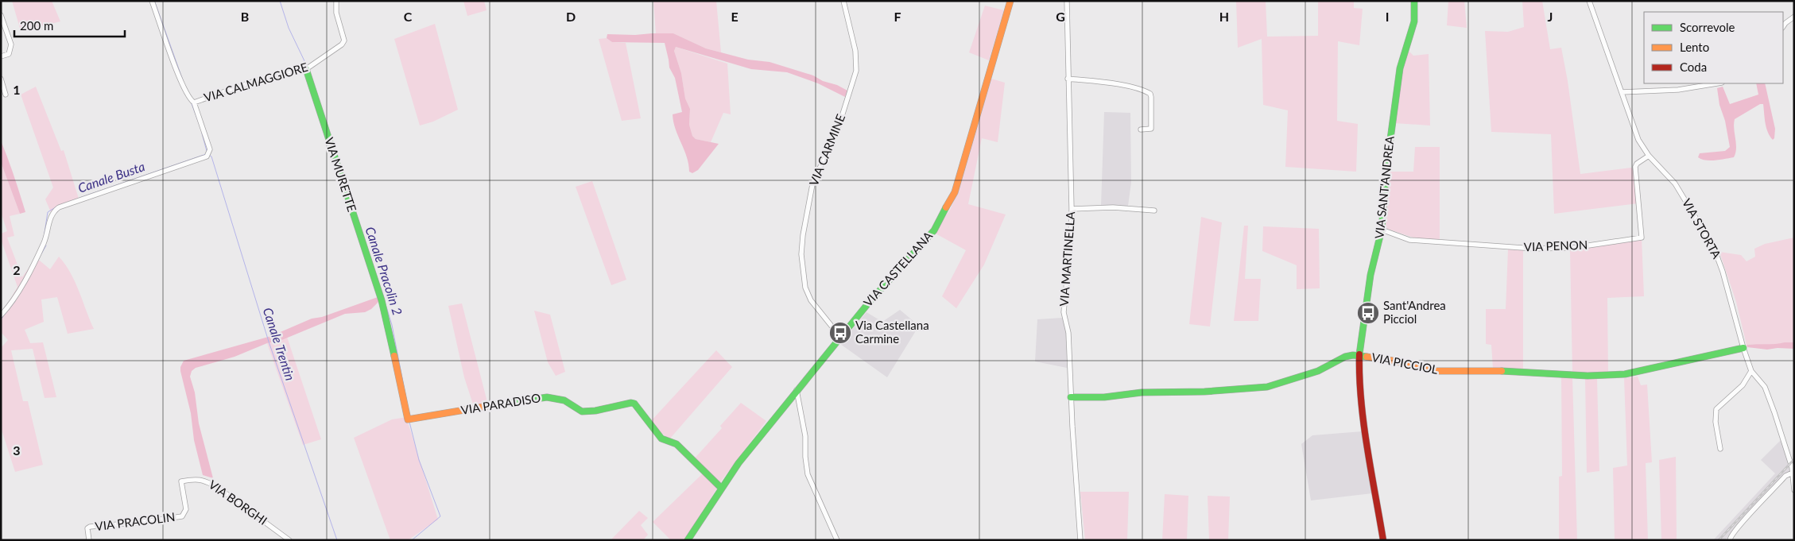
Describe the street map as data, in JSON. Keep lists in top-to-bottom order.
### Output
{
  "streets": {
    "street": [
      "VIA CALMAGGIORE",
      "VIA CARMINE",
      "VIA MURETTE",
      "VIA SANT'ANDREA",
      "VIA STORTA",
      "VIA PENON",
      "VIA MARTINELLA",
      "VIA CASTELLANA",
      "VIA PICCIOL",
      "VIA PARADISO",
      "VIA BORGHI",
      "VIA PRACOLIN"
    ]
  },
  "crossings": [
    ["VIA CALMAGGIORE", "VIA MURETTE"],
    ["VIA CARMINE", "VIA CASTELLANA"],
    ["VIA MURETTE", "VIA PARADISO"],
    ["VIA SANT'ANDREA", "VIA PENON"],
    ["VIA SANT'ANDREA", "VIA PICCIOL"],
    ["VIA STORTA", "VIA PENON"],
    ["VIA STORTA", "VIA PICCIOL"],
    ["VIA MARTINELLA", "VIA PICCIOL"],
    ["VIA CASTELLANA", "VIA PARADISO"],
    ["VIA BORGHI", "VIA PRACOLIN"]
  ],
  "water": ["Canale Busta", "Canale Pracolin 2", "Canale Trentin"],
  "places": {
    "bus stop": ["Sant'Andrea Picciol", "Via Castellana Carmine"]
  },
  "legend": ["Scorrevole", "Lento", "Coda"],
  "scale_bar": "200 m",
  "grid": {
    "columns": [
      "B",
      "C",
      "D",
      "E",
      "F",
      "G",
      "H",
      "I",
      "J"
    ],
    "rows": ["1", "2", "3"]
  }
}
